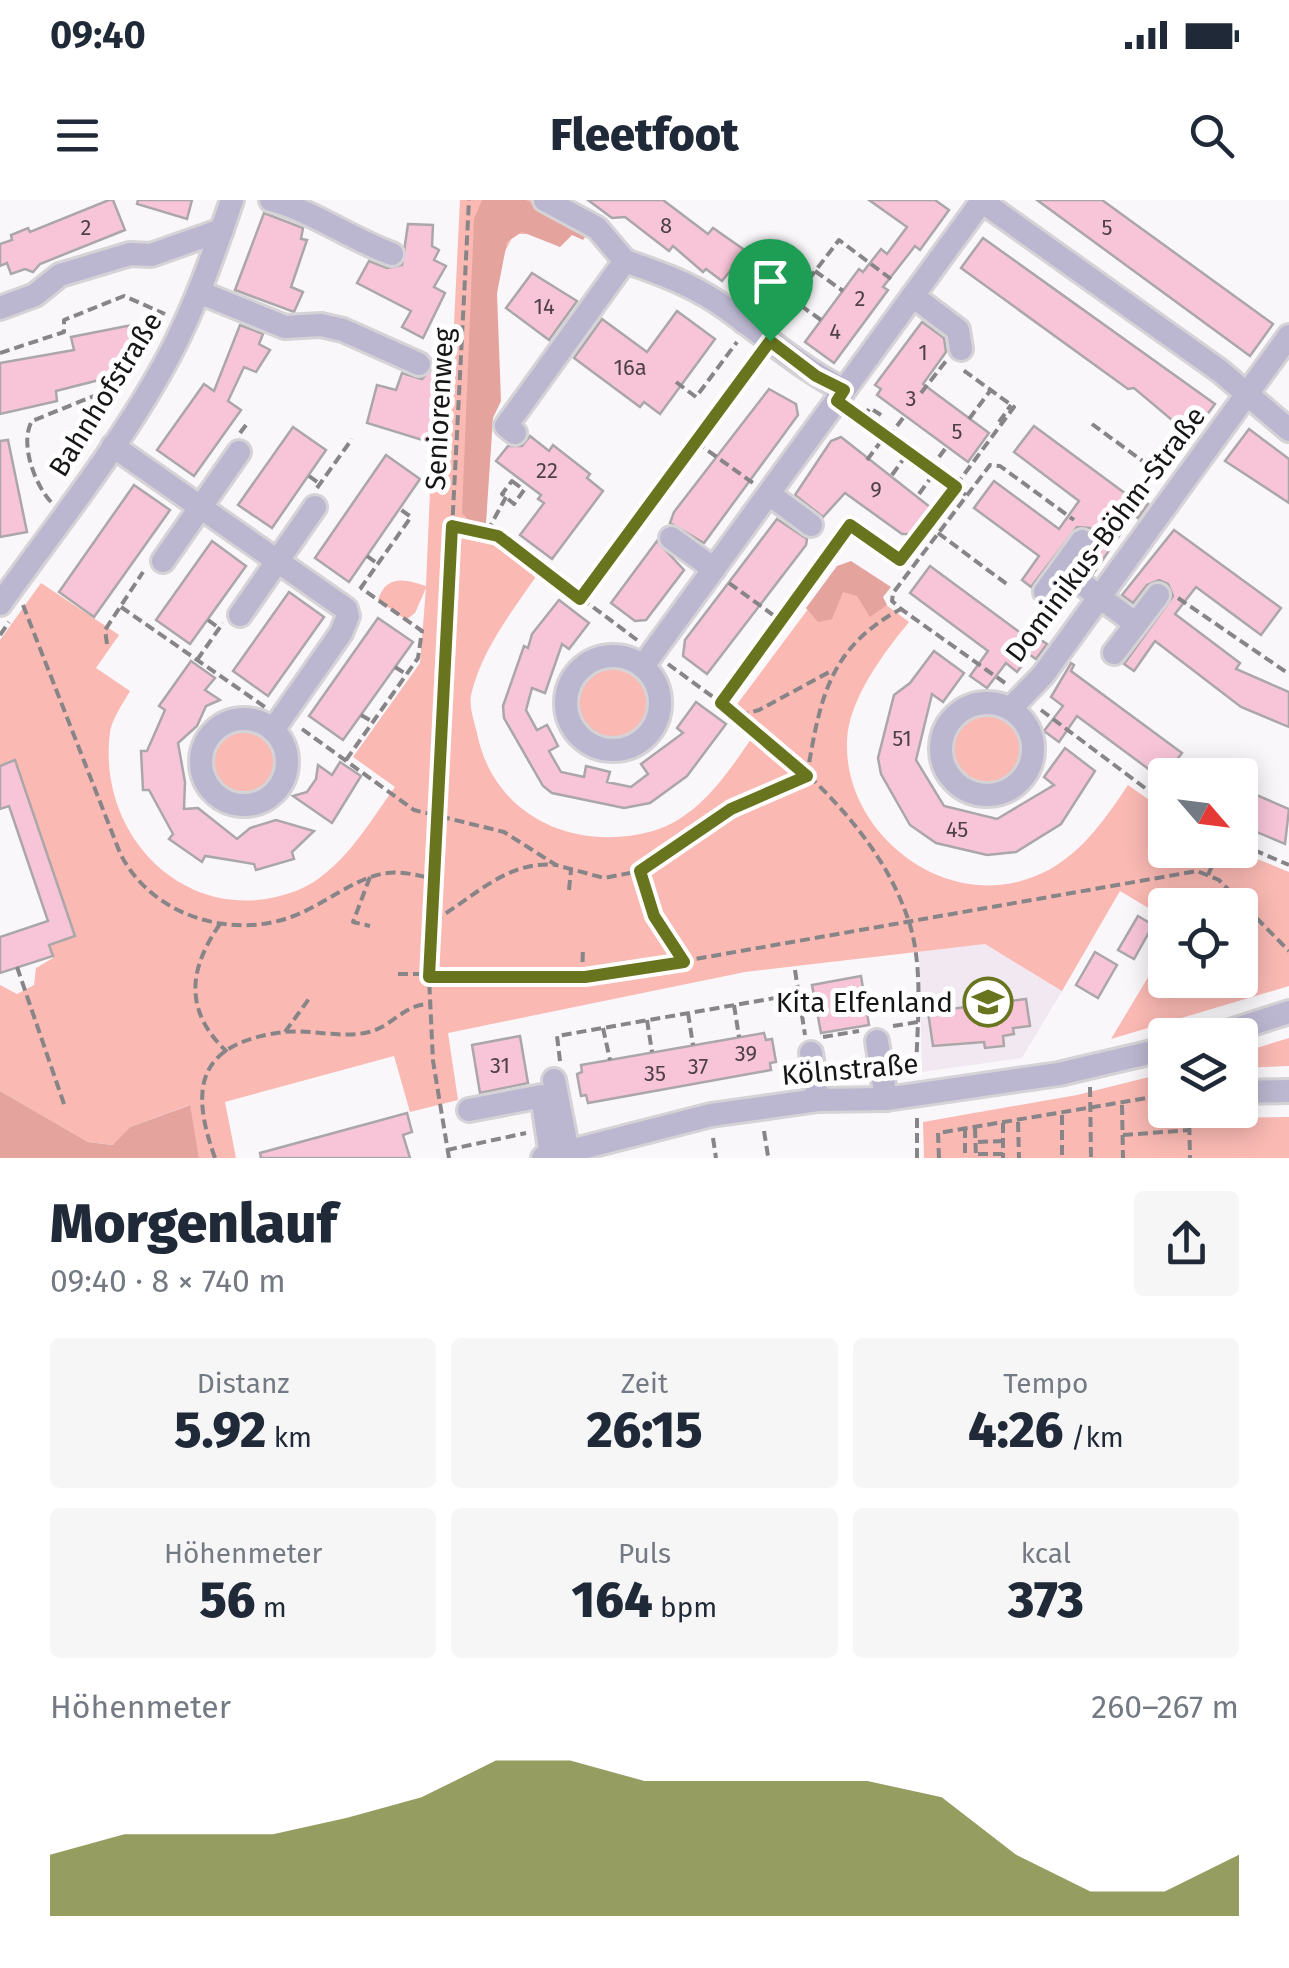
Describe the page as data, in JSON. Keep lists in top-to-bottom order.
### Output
{
  "streets": {
    "street": ["Bahnhofstraße", "Dominikus-Böhm-Straße", "Kölnstraße"],
    "path": ["Seniorenweg"]
  },
  "places": {
    "school or university": ["Kita Elfenland"]
  },
  "house_numbers": [
    "8",
    "2",
    "5",
    "2",
    "14",
    "4",
    "1",
    "16a",
    "3",
    "5",
    "22",
    "9",
    "51",
    "45",
    "39",
    "31",
    "37",
    "35"
  ],
  "north": "bottom right",
  "page": {
    "status": "09:40",
    "header": "Fleetfoot",
    "heading": ["Morgenlauf", "09:40 · 8 × 740 m"],
    "stats": [
      ["Distanz", "5.92 km"],
      ["Zeit", "26:15"],
      ["Tempo", "4:26 /km"],
      ["Höhenmeter", "56 m"],
      ["Puls", "164 bpm"],
      ["kcal", "373"]
    ],
    "chart": ["Höhenmeter", "260–267 m"]
  }
}
